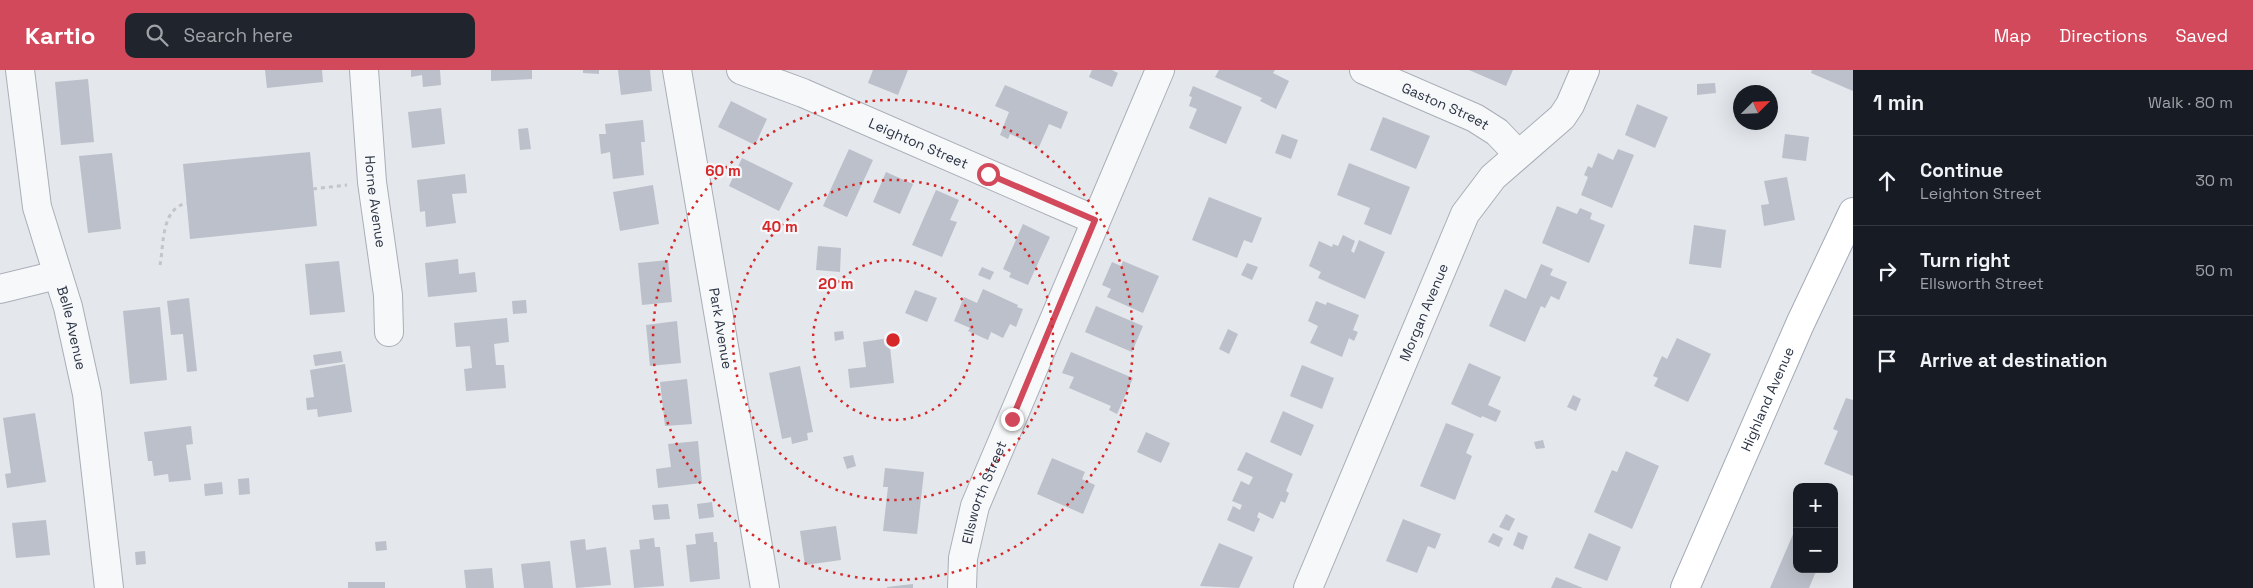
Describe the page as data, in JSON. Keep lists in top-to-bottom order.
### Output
{
  "streets": {
    "main road": ["Highland Avenue"],
    "street": [
      "Gaston Street",
      "Leighton Street",
      "Horne Avenue",
      "Morgan Avenue",
      "Belle Avenue",
      "Park Avenue",
      "Ellsworth Street"
    ]
  },
  "crossings": [
    ["Gaston Street", "Morgan Avenue"],
    ["Leighton Street", "Ellsworth Street"]
  ],
  "north": "top right",
  "page": {
    "header": "Kartio",
    "search": "Search here",
    "nav": ["Map", "Directions", "Saved"],
    "heading": ["1 min", "Walk · 80 m"],
    "list": [
      ["Continue", "Leighton Street", "30 m"],
      ["Turn right", "Ellsworth Street", "50 m"],
      "Arrive at destination"
    ],
    "map_buttons": ["+", "−"]
  },
  "rings": ["60 m", "40 m", "20 m"]
}
